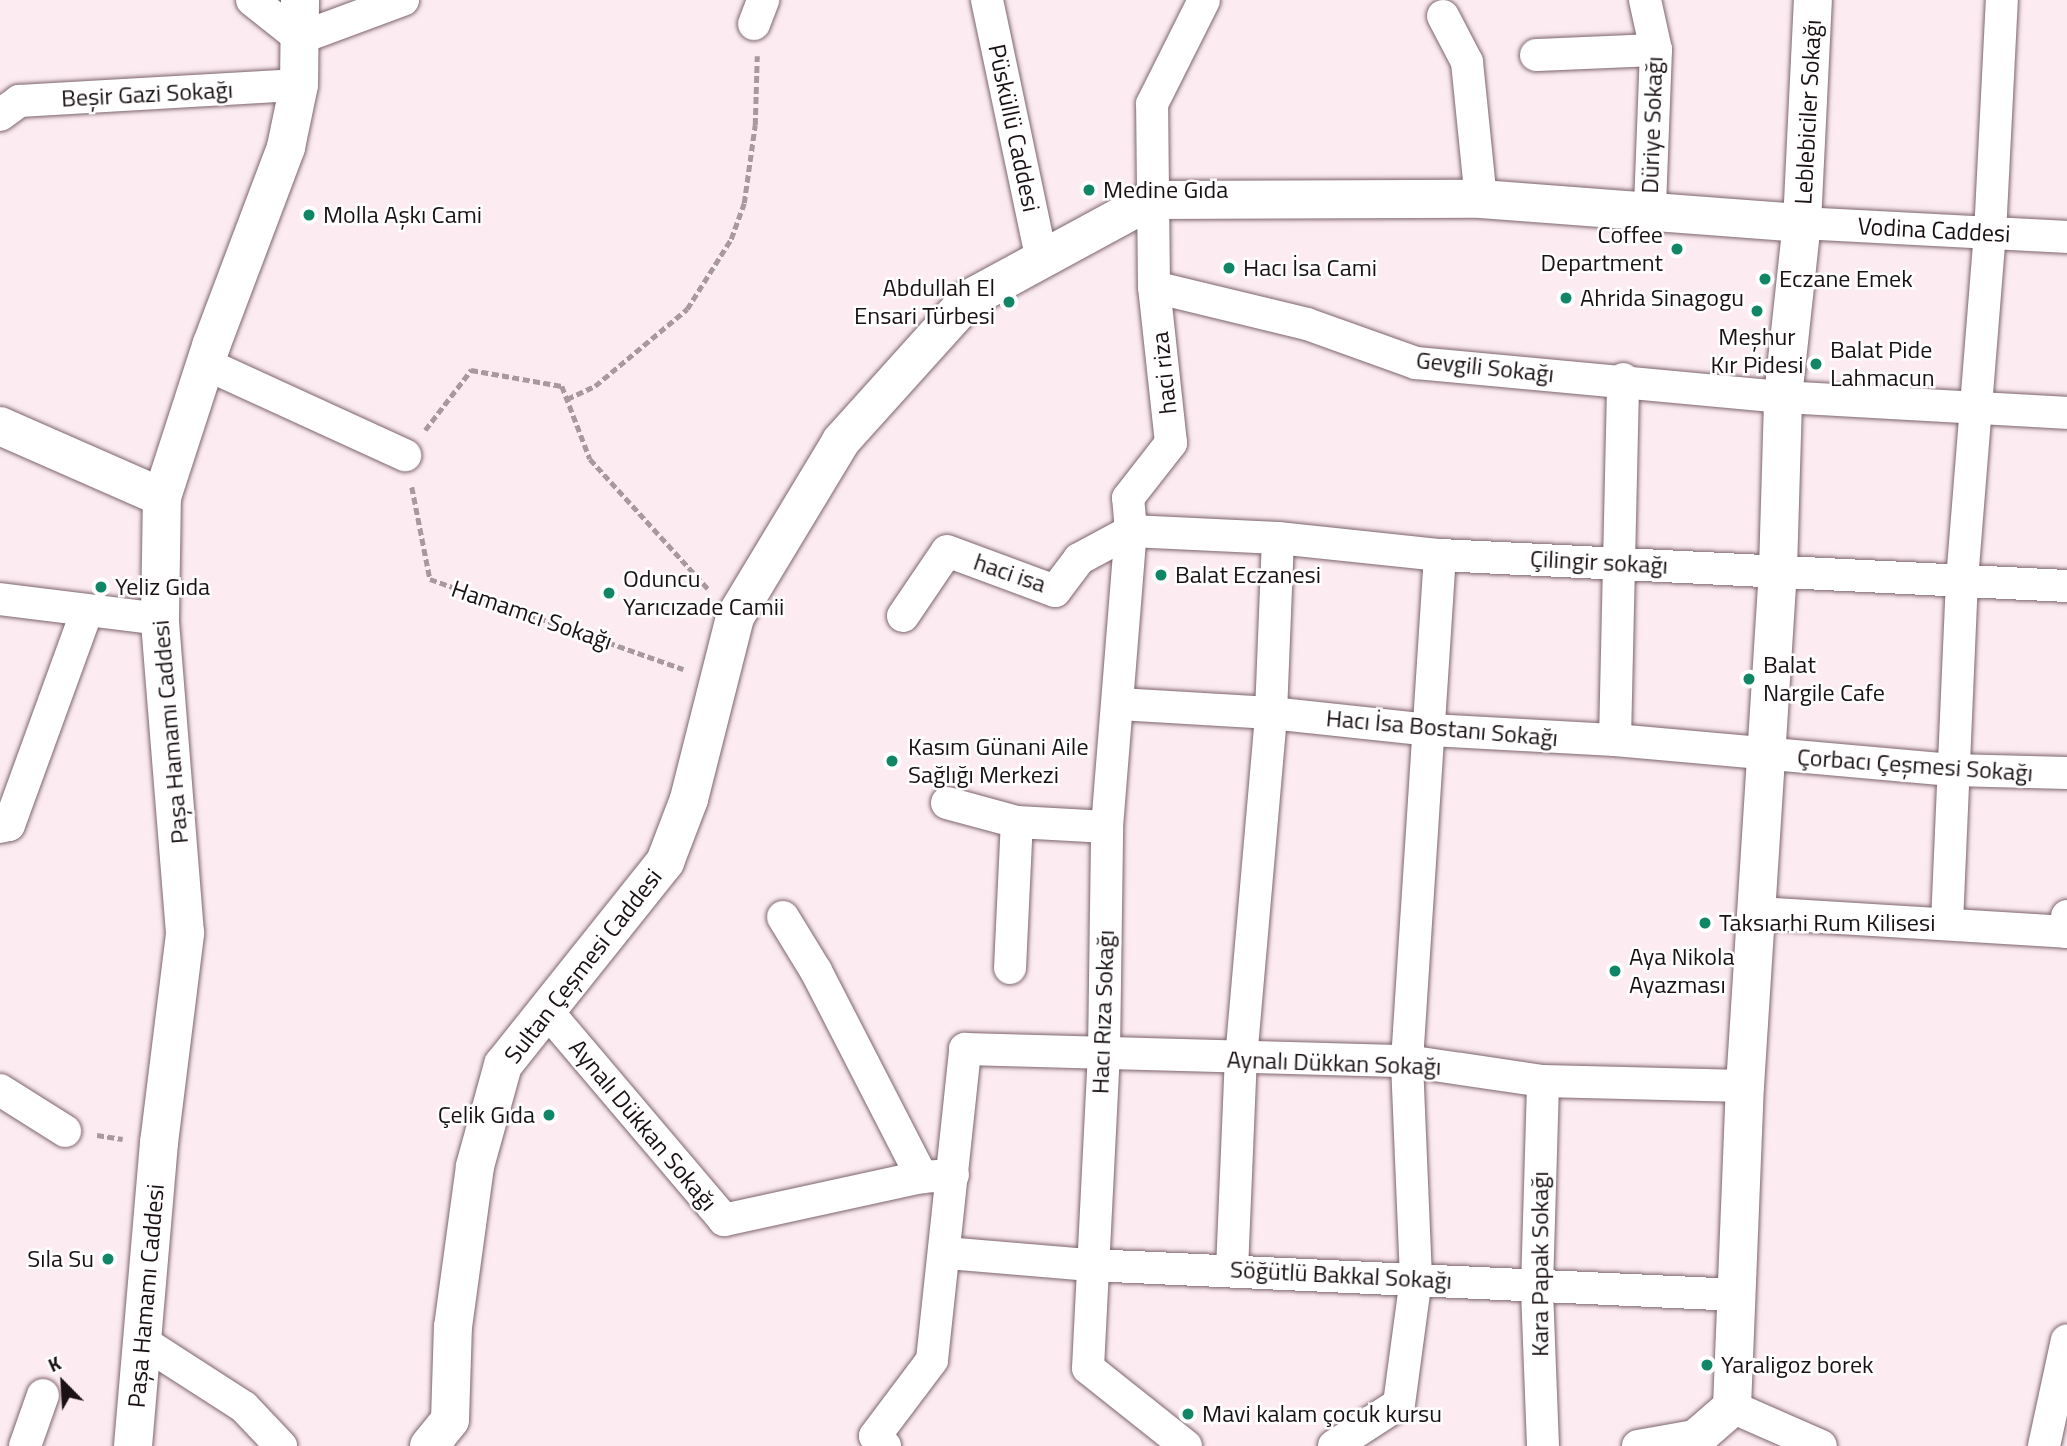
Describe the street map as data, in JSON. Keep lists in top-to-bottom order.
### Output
{
  "streets": {
    "street": [
      "Beşir Gazi Sokağı",
      "Leblebiciler Sokağı",
      "Düriye Sokağı",
      "Püsküllü Caddesi",
      "Vodina Caddesi",
      "Gevgili Sokağı",
      "haci riza",
      "Çilingir sokağı",
      "haci isa",
      "Hacı İsa Bostanı Sokağı",
      "Paşa Hamamı Caddesi",
      "Çorbacı Çeşmesi Sokağı",
      "Sultan Çeşmesi Caddesi",
      "Hacı Rıza Sokağı",
      "Aynalı Dükkan Sokağı",
      "Kara Papak Sokağı",
      "Söğütlü Bakkal Sokağı"
    ],
    "path": ["Hamamcı Sokağı"]
  },
  "crossings": [
    ["Beşir Gazi Sokağı", "Paşa Hamamı Caddesi"],
    ["Leblebiciler Sokağı", "Vodina Caddesi"],
    ["Leblebiciler Sokağı", "Gevgili Sokağı"],
    ["Leblebiciler Sokağı", "Çilingir sokağı"],
    ["Leblebiciler Sokağı", "Hacı İsa Bostanı Sokağı"],
    ["Leblebiciler Sokağı", "Çorbacı Çeşmesi Sokağı"],
    ["Leblebiciler Sokağı", "Aynalı Dükkan Sokağı"],
    ["Leblebiciler Sokağı", "Söğütlü Bakkal Sokağı"],
    ["Püsküllü Caddesi", "Sultan Çeşmesi Caddesi"],
    ["Gevgili Sokağı", "haci riza"],
    ["haci riza", "Çilingir sokağı"],
    ["haci riza", "haci isa"],
    ["haci riza", "Sultan Çeşmesi Caddesi"],
    ["haci riza", "Hacı Rıza Sokağı"],
    ["Çilingir sokağı", "haci isa"],
    ["Çilingir sokağı", "Hacı Rıza Sokağı"],
    ["haci isa", "Hacı Rıza Sokağı"],
    ["Hamamcı Sokağı", "Sultan Çeşmesi Caddesi"],
    ["Hacı İsa Bostanı Sokağı", "Çorbacı Çeşmesi Sokağı"],
    ["Hacı İsa Bostanı Sokağı", "Hacı Rıza Sokağı"],
    ["Sultan Çeşmesi Caddesi", "Aynalı Dükkan Sokağı"],
    ["Hacı Rıza Sokağı", "Aynalı Dükkan Sokağı"],
    ["Hacı Rıza Sokağı", "Söğütlü Bakkal Sokağı"],
    ["Aynalı Dükkan Sokağı", "Kara Papak Sokağı"],
    ["Kara Papak Sokağı", "Söğütlü Bakkal Sokağı"]
  ],
  "places": [
    "Medine Gıda",
    "Molla Aşkı Cami",
    "Coffee Department",
    "Hacı İsa Cami",
    "Eczane Emek",
    "Ahrida Sinagogu",
    "Abdullah El Ensari Türbesi",
    "Meşhur Kır Pidesi",
    "Balat Pide Lahmacun",
    "Balat Eczanesi",
    "Yeliz Gıda",
    "Oduncu Yarıcızade Camii",
    "Balat Nargile Cafe",
    "Kasım Günani Aile Sağlığı Merkezi",
    "Taksıarhi Rum Kilisesi",
    "Aya Nikola Ayazması",
    "Çelik Gıda",
    "Sıla Su",
    "Yaraligoz borek",
    "Mavi kalam çocuk kursu"
  ],
  "north": "top left"
}
